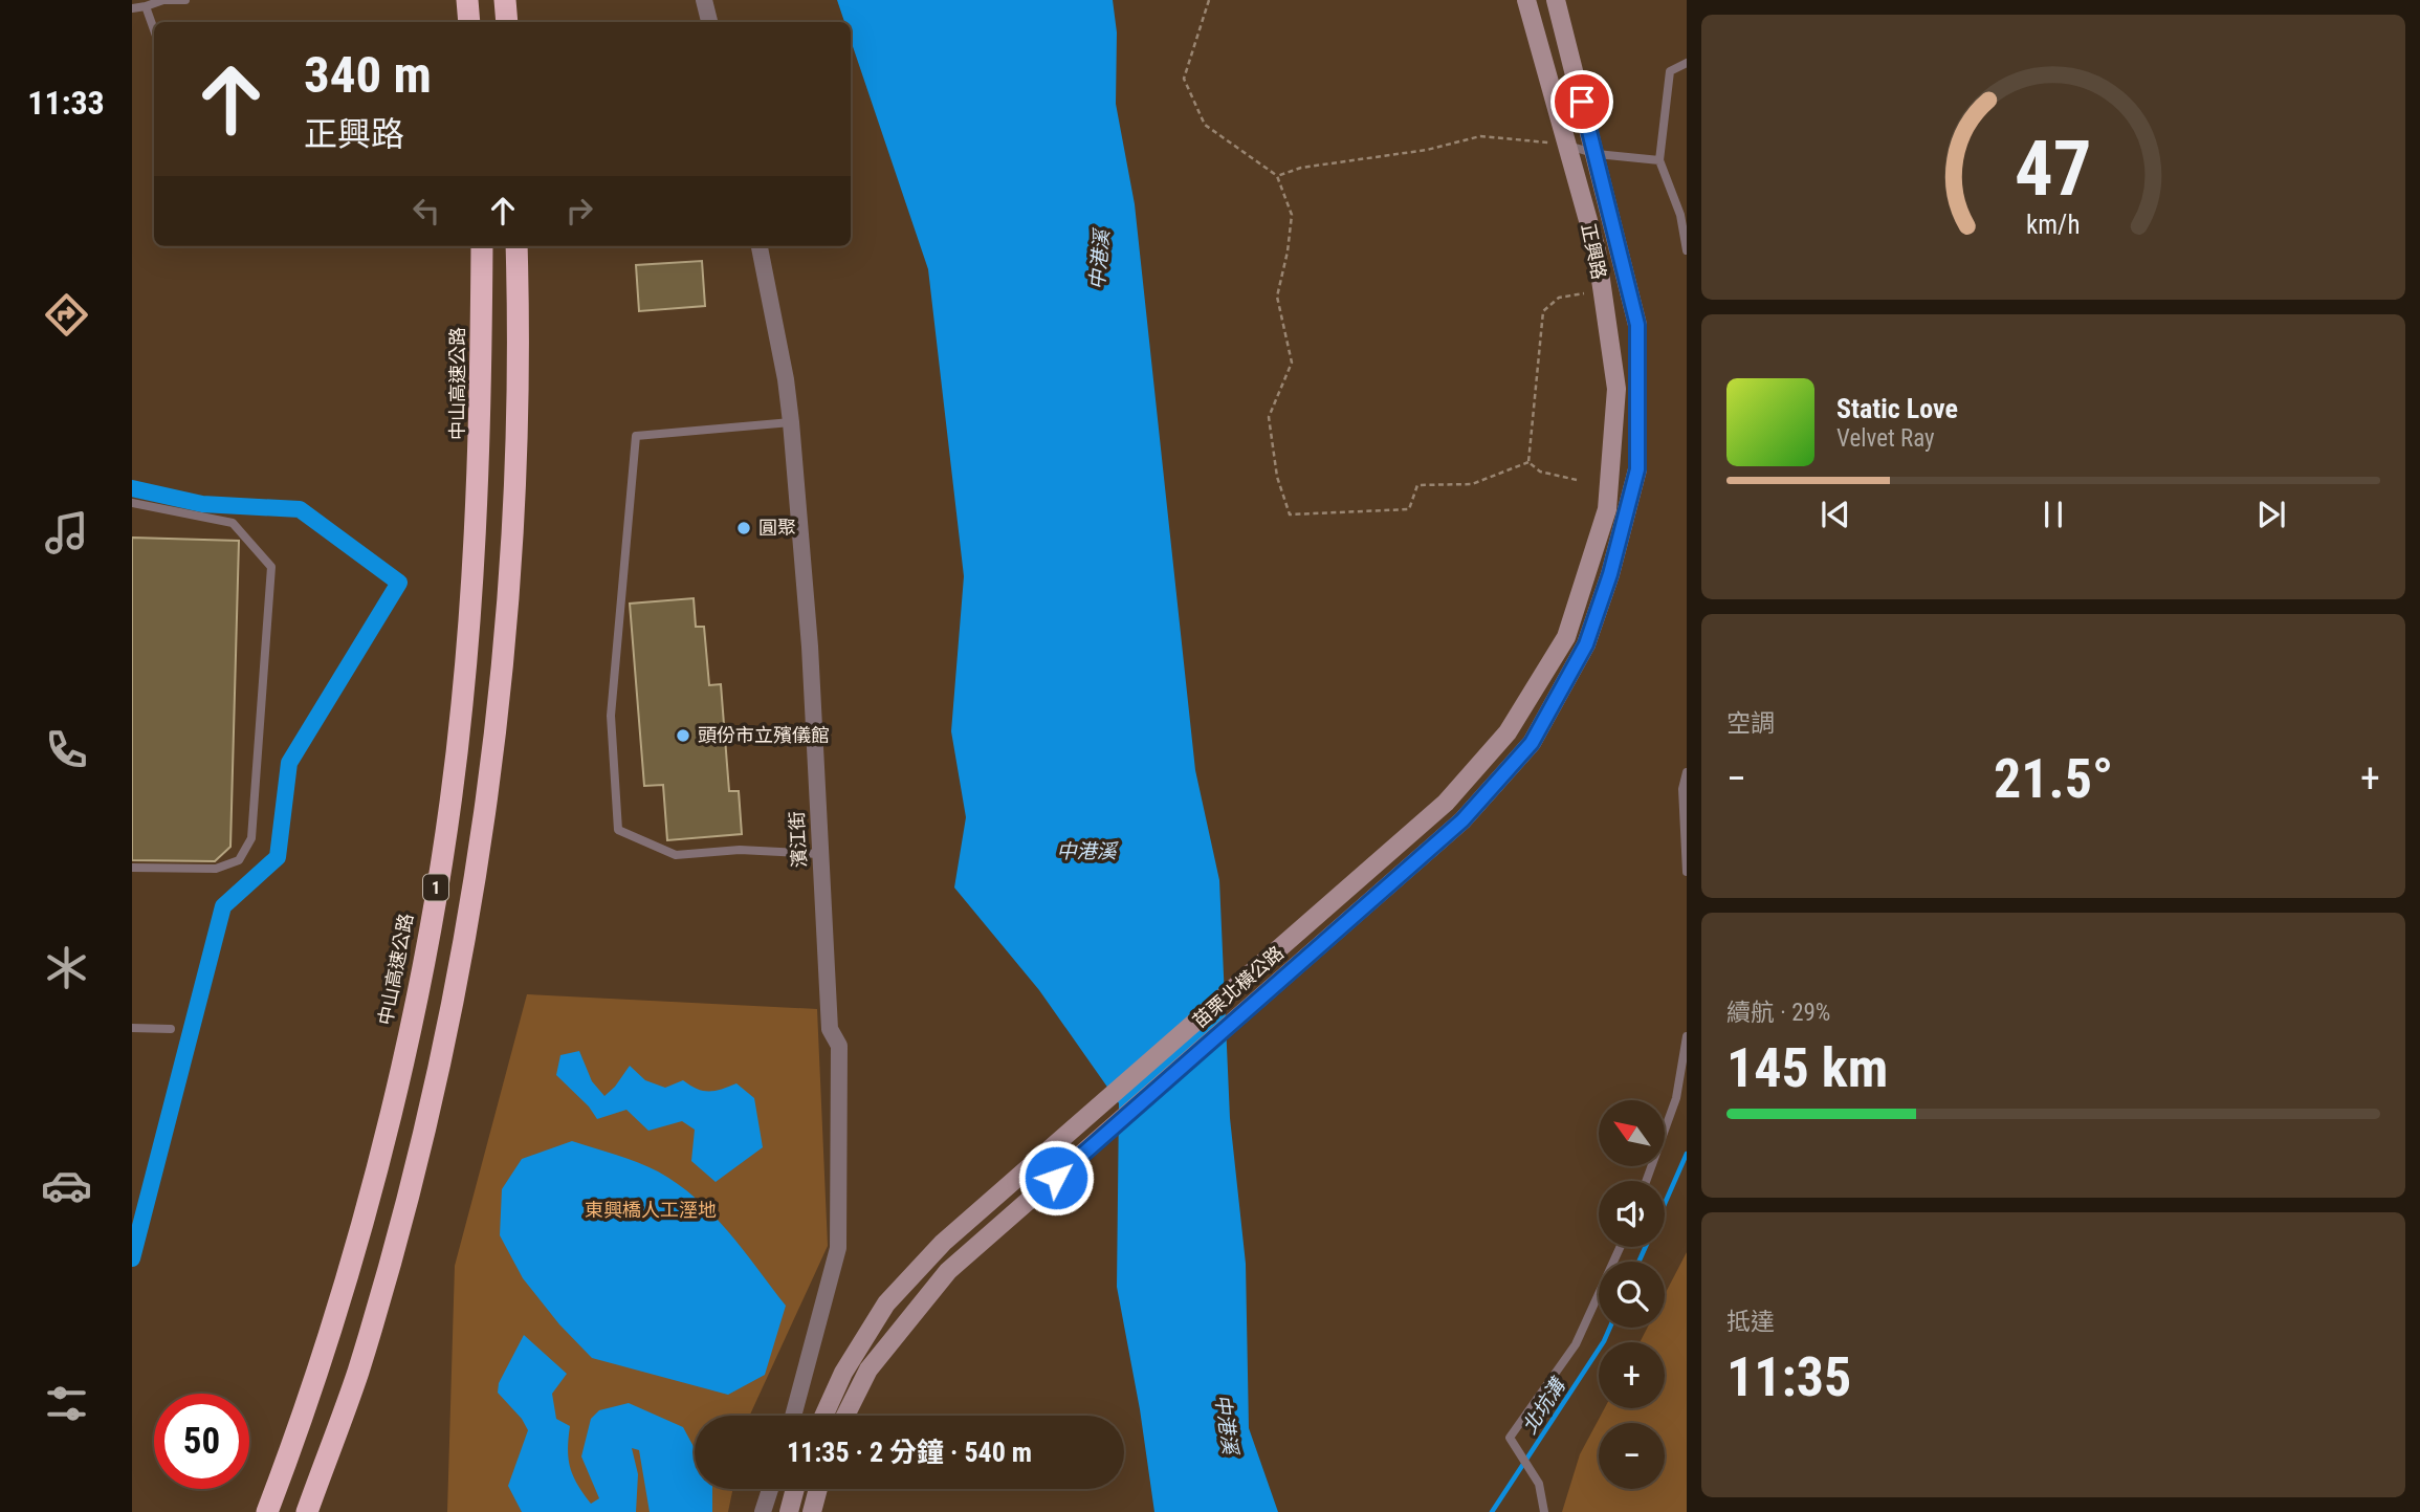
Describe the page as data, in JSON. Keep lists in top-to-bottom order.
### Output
{
  "streets": {
    "highway": ["中山高速公路", "1"],
    "main road": ["正興路", "苗栗北橫公路"],
    "street": ["濱江街"]
  },
  "crossings": [
    ["正興路", "苗栗北橫公路"]
  ],
  "water": ["中港溪", "北坑溝"],
  "parks": ["東興橋人工溼地"],
  "places": ["圓聚", "頭份市立殯儀館"],
  "north": "top left",
  "page": {
    "tabs": "11:33",
    "turn": ["340 m", "正興路"],
    "song": ["Static Love", "Velvet Ray"],
    "tile": [
      "空調",
      ["續航 · 29%", "145 km"],
      ["抵達", "11:35"]
    ],
    "heat": ["−", "21.5°", "+"],
    "map_buttons": ["+", "−"],
    "limit": "50",
    "trip": "11:35 · 2 分鐘 · 540 m",
    "gauge": ["47", "km/h"]
  }
}
